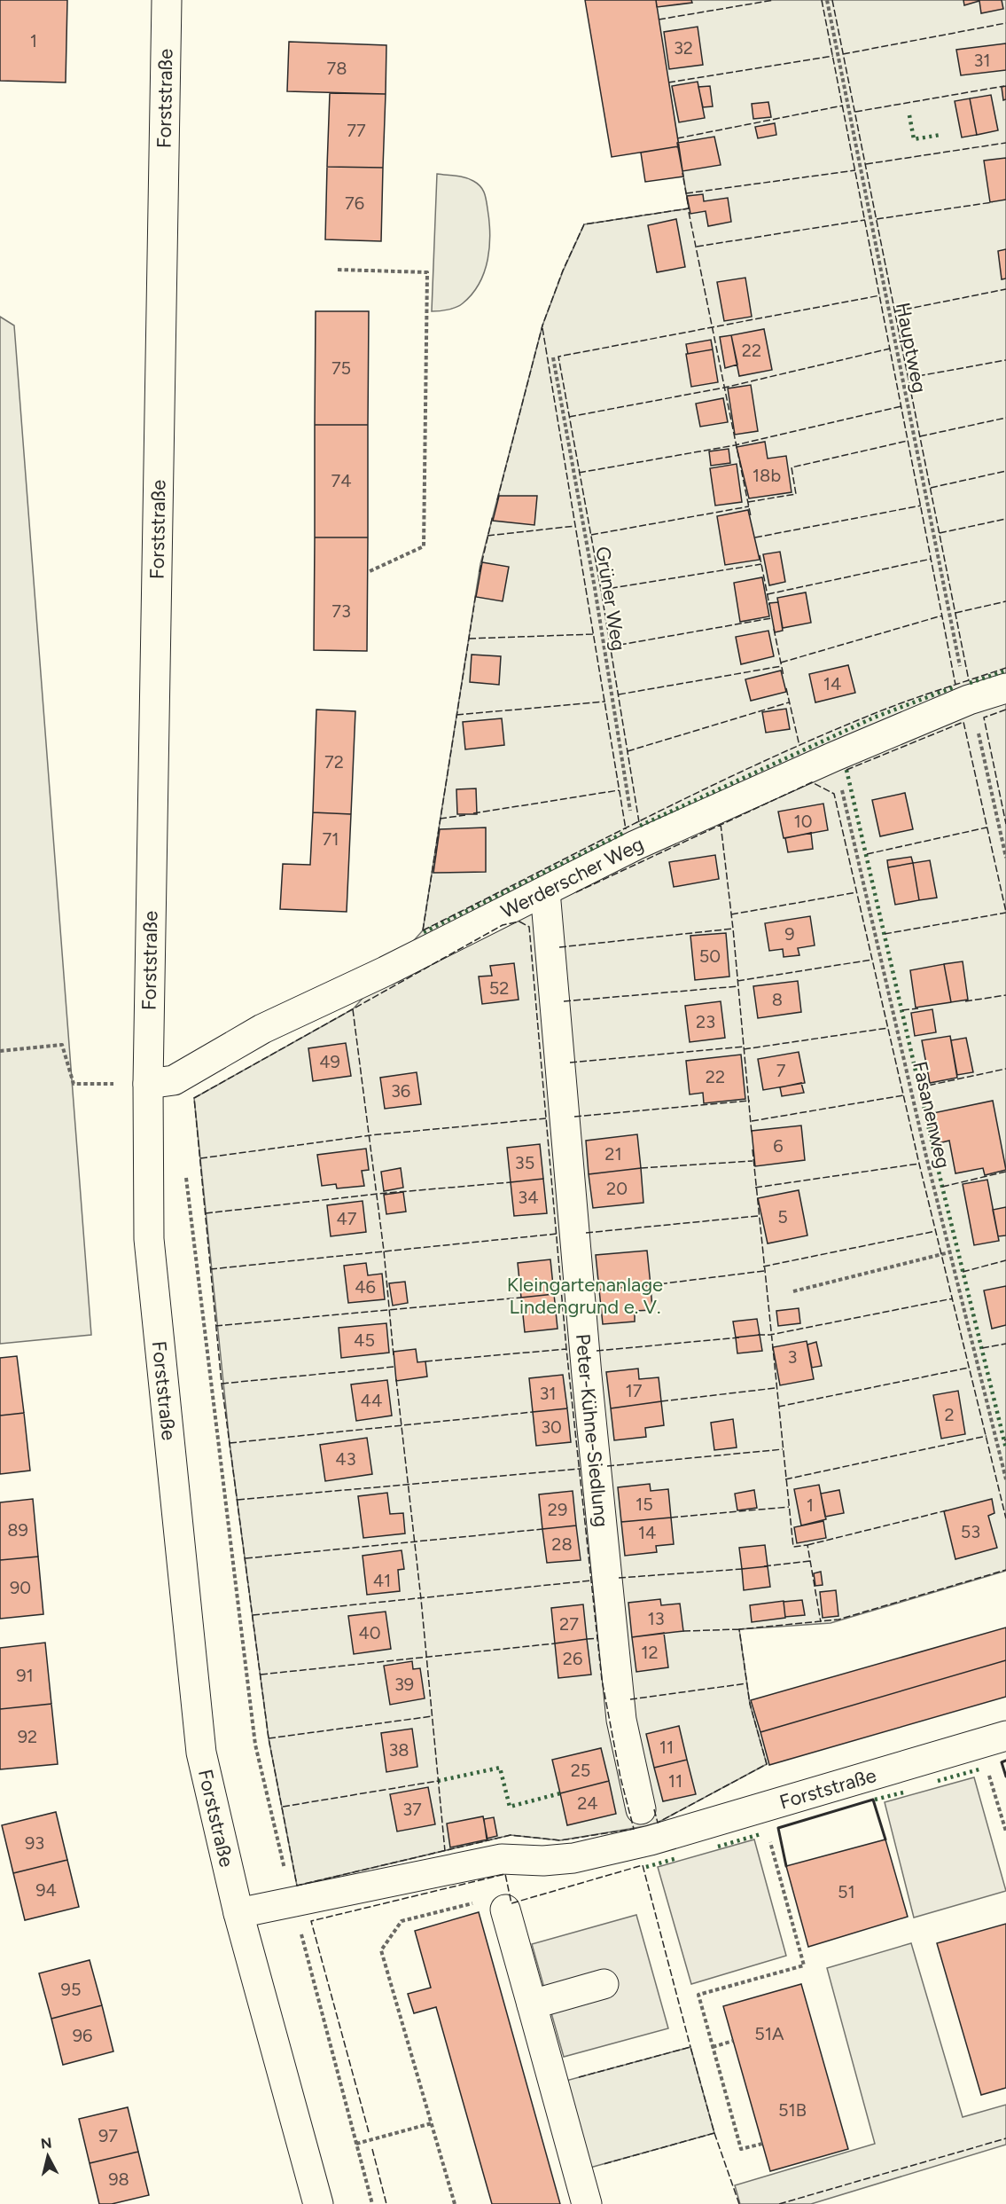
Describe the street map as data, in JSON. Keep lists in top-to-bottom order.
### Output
{
  "streets": {
    "street": ["Forststraße", "Werderscher Weg", "Peter-Kühne-Siedlung"],
    "path": ["Hauptweg", "Grüner Weg", "Fasanenweg"]
  },
  "crossings": [
    ["Forststraße", "Werderscher Weg"],
    ["Forststraße", "Peter-Kühne-Siedlung"],
    ["Hauptweg", "Werderscher Weg"],
    ["Grüner Weg", "Werderscher Weg"],
    ["Werderscher Weg", "Fasanenweg"],
    ["Werderscher Weg", "Peter-Kühne-Siedlung"]
  ],
  "parks": ["Kleingartenanlage Lindengrund e. V."],
  "house_numbers": [
    "1",
    "32",
    "31",
    "78",
    "77",
    "76",
    "22",
    "75",
    "18b",
    "74",
    "73",
    "14",
    "72",
    "10",
    "71",
    "9",
    "50",
    "52",
    "8",
    "23",
    "49",
    "7",
    "22",
    "36",
    "6",
    "21",
    "35",
    "20",
    "34",
    "5",
    "47",
    "46",
    "45",
    "3",
    "17",
    "31",
    "44",
    "2",
    "30",
    "43",
    "15",
    "1",
    "29",
    "89",
    "53",
    "14",
    "28",
    "41",
    "90",
    "13",
    "27",
    "40",
    "12",
    "26",
    "91",
    "39",
    "92",
    "11",
    "38",
    "25",
    "11",
    "24",
    "37",
    "93",
    "94",
    "51",
    "95",
    "51A",
    "96",
    "51B",
    "97",
    "98"
  ],
  "north": "top"
}
